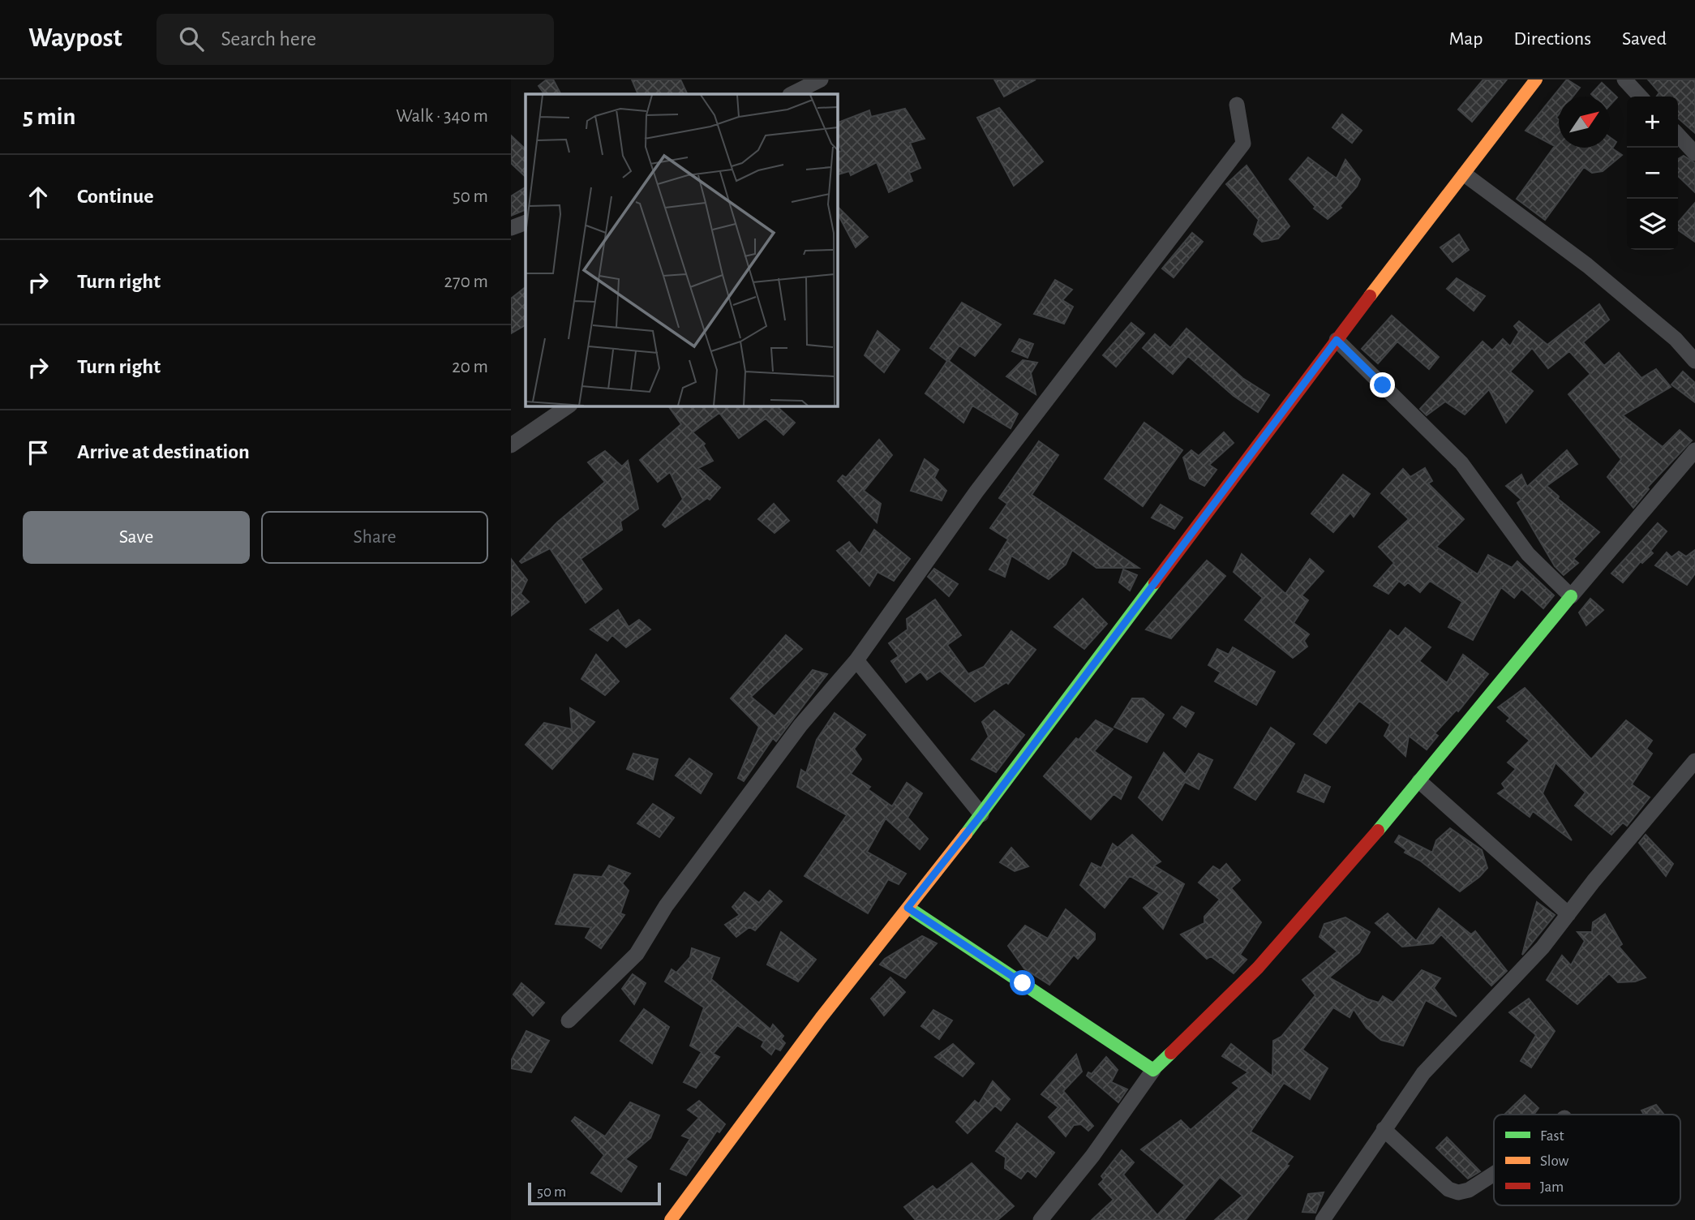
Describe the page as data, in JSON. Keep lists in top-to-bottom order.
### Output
{
  "legend": ["Fast", "Slow", "Jam"],
  "scale_bar": "50 m",
  "north": "top right",
  "page": {
    "header": "Waypost",
    "search": "Search here",
    "nav": ["Map", "Directions", "Saved"],
    "heading": ["5 min", "Walk · 340 m"],
    "map_buttons": ["+", "−"],
    "list": [
      ["Continue", "50 m"],
      ["Turn right", "270 m"],
      ["Turn right", "20 m"],
      "Arrive at destination"
    ],
    "buttons": ["Save", "Share"],
    "scale": "50 m"
  }
}
